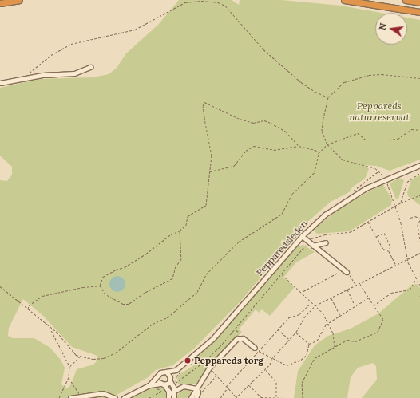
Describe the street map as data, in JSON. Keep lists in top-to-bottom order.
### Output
{
  "streets": {
    "street": ["Pepparedsleden"]
  },
  "parks": ["Peppareds naturreservat"],
  "places": ["Peppareds torg"],
  "north": "left"
}
